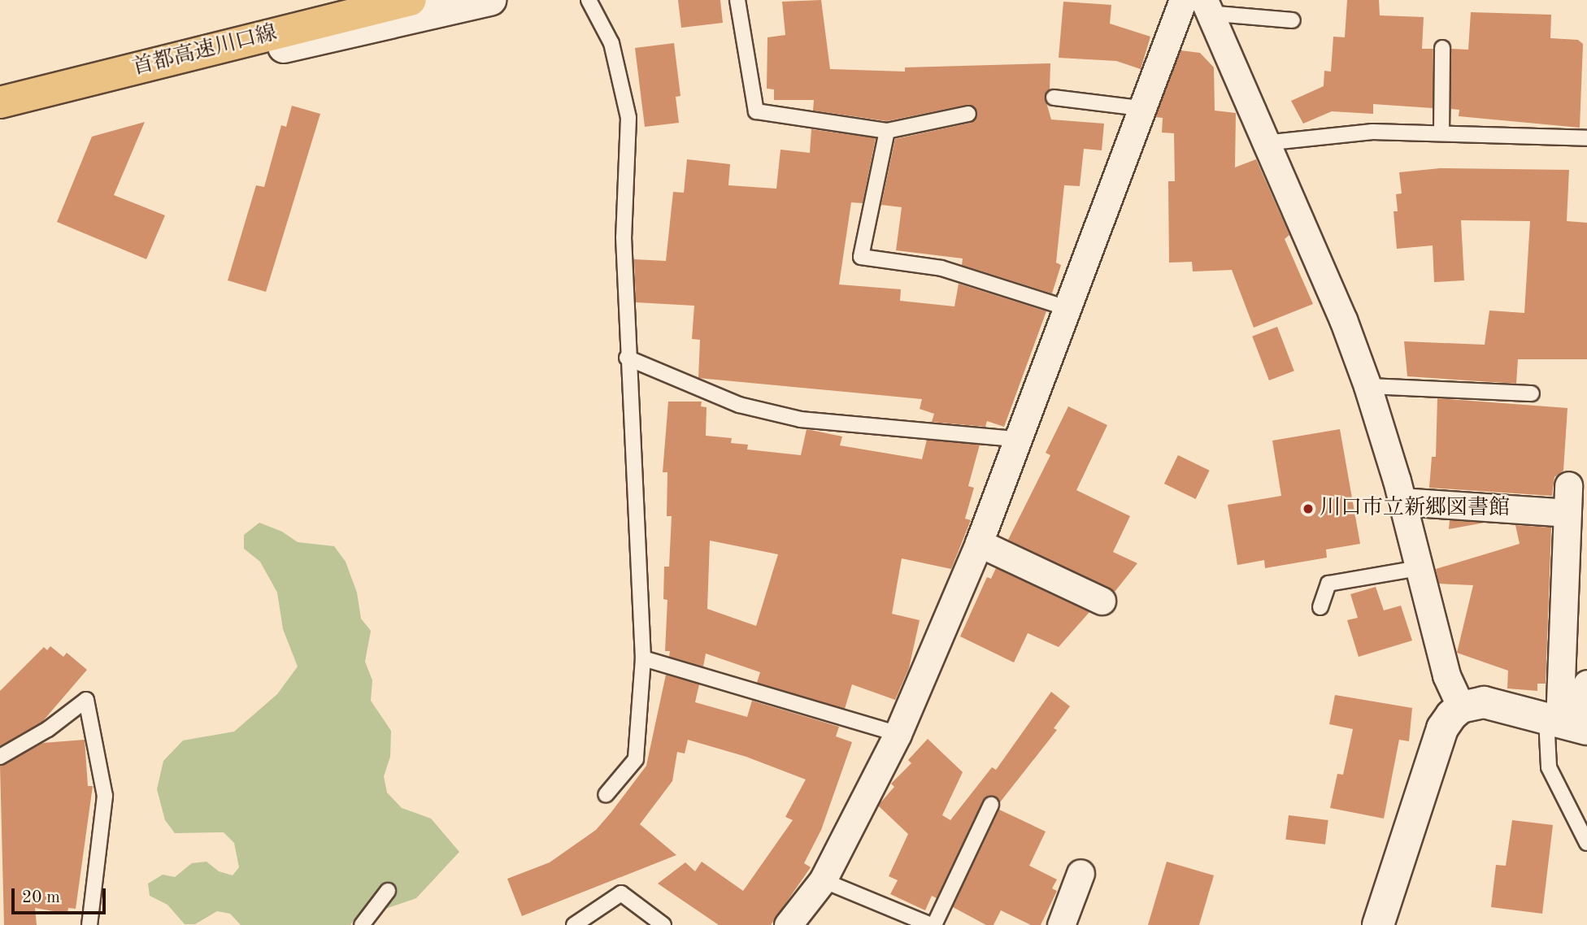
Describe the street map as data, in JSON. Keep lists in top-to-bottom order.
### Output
{
  "streets": {
    "highway": ["首都高速川口線"]
  },
  "places": ["川口市立新郷図書館"],
  "scale_bar": "20 m"
}
